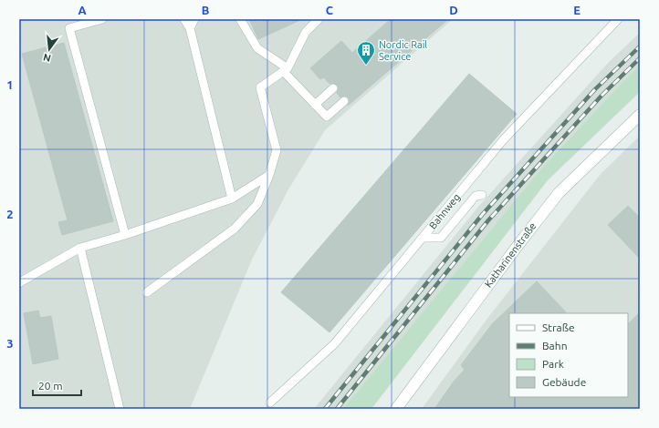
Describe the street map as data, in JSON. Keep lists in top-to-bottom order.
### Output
{
  "streets": {
    "street": ["Katharinenstraße"],
    "lane": ["Bahnweg"]
  },
  "places": {
    "building": ["Nordic Rail Service"]
  },
  "legend": [
    "Straße",
    "Bahn",
    "Park",
    "Gebäude"
  ],
  "scale_bar": "20 m",
  "north": "bottom",
  "grid": {
    "columns": [
      "A",
      "B",
      "C",
      "D",
      "E"
    ],
    "rows": ["1", "2", "3"]
  }
}
